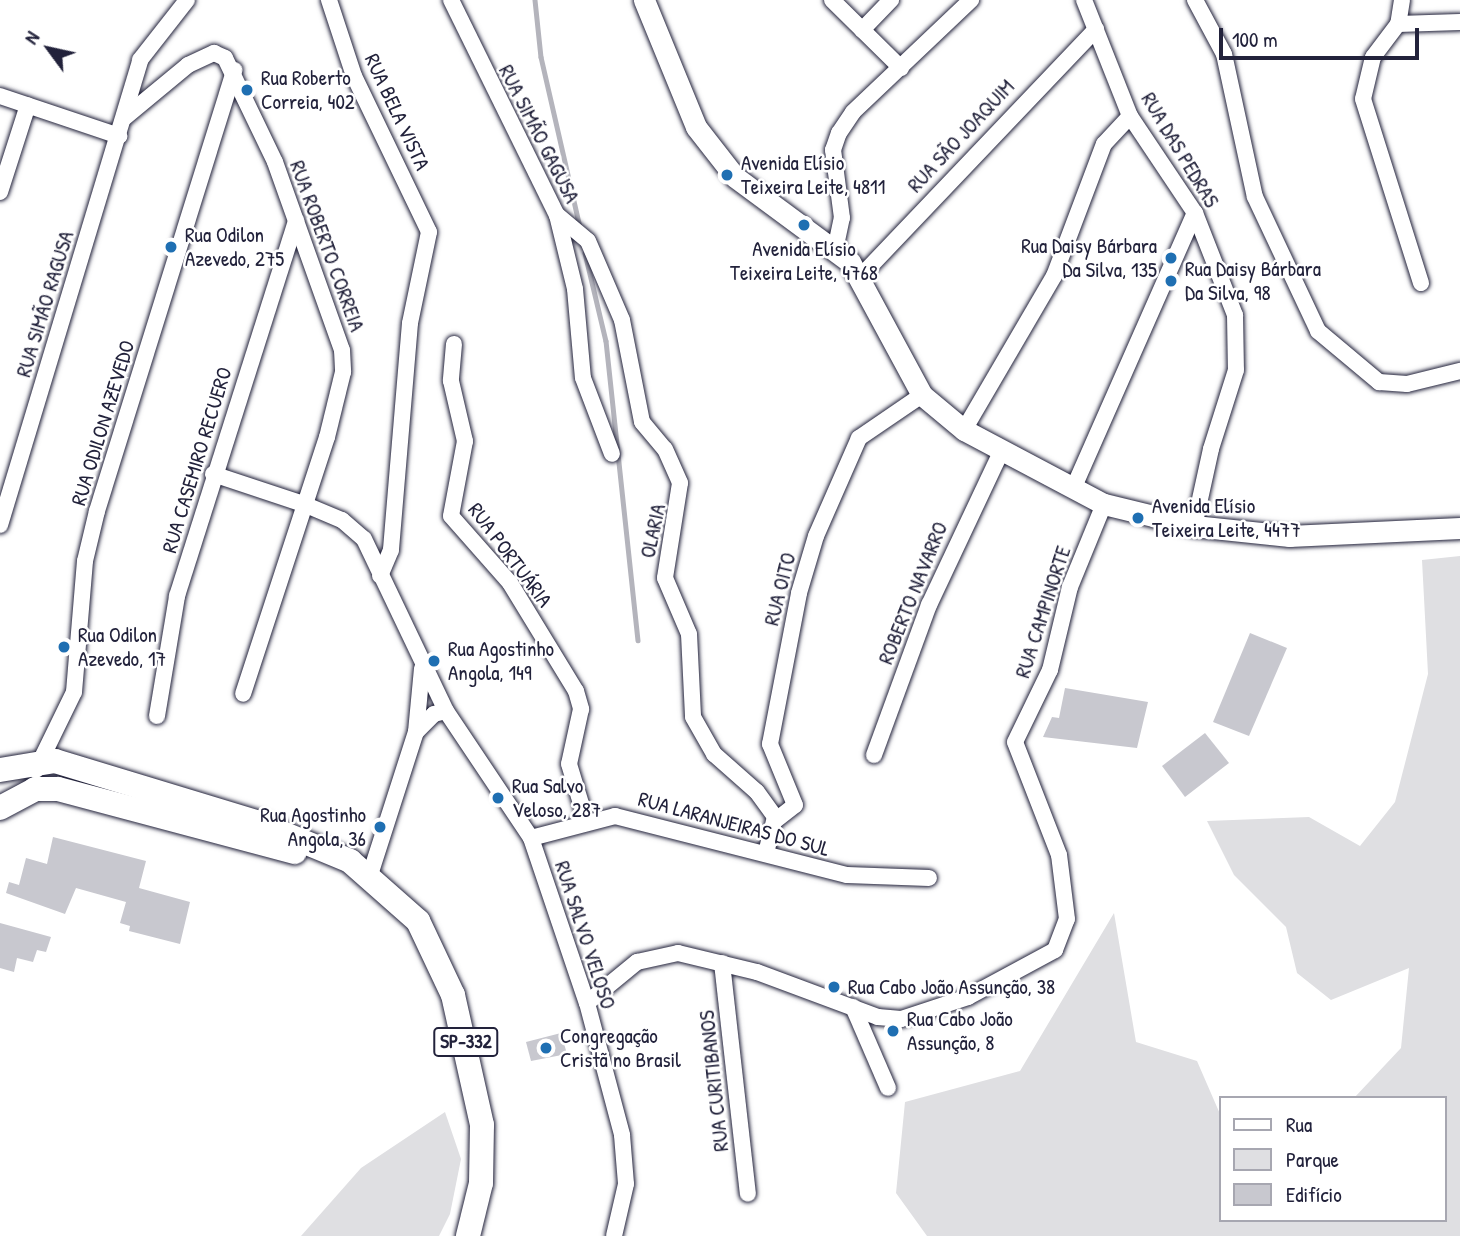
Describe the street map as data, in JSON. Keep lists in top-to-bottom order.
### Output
{
  "streets": {
    "main road": ["SP-332"],
    "street": [
      "RUA BELA VISTA",
      "RUA SIMÃO GAGUSA",
      "RUA SÃO JOAQUIM",
      "RUA DAS PEDRAS",
      "RUA ROBERTO CORREIA",
      "RUA SIMÃO RAGUSA",
      "RUA ODILON AZEVEDO",
      "RUA CASEMIRO RECUERO",
      "OLARIA",
      "RUA PORTUÁRIA",
      "RUA OITO",
      "ROBERTO NAVARRO",
      "RUA CAMPINORTE",
      "RUA LARANJEIRAS DO SUL",
      "RUA SALVO VELOSO",
      "RUA CURITIBANOS"
    ]
  },
  "crossings": [
    ["RUA BELA VISTA", "RUA SALVO VELOSO"],
    ["RUA SIMÃO GAGUSA", "OLARIA"],
    ["RUA SÃO JOAQUIM", "RUA DAS PEDRAS"],
    ["RUA ROBERTO CORREIA", "RUA ODILON AZEVEDO"],
    ["RUA ROBERTO CORREIA", "RUA CASEMIRO RECUERO"],
    ["RUA ROBERTO CORREIA", "RUA SALVO VELOSO"],
    ["RUA ODILON AZEVEDO", "SP-332"],
    ["RUA CASEMIRO RECUERO", "RUA SALVO VELOSO"],
    ["OLARIA", "RUA OITO"],
    ["RUA PORTUÁRIA", "RUA LARANJEIRAS DO SUL"],
    ["RUA LARANJEIRAS DO SUL", "RUA SALVO VELOSO"]
  ],
  "places": [
    "Rua Roberto Correia, 402",
    "Avenida Elísio Teixeira Leite, 4811",
    "Avenida Elísio Teixeira Leite, 4768",
    "Rua Odilon Azevedo, 275",
    "Rua Daisy Bárbara Da Silva, 135",
    "Rua Daisy Bárbara Da Silva, 98",
    "Avenida Elísio Teixeira Leite, 4477",
    "Rua Odilon Azevedo, 17",
    "Rua Agostinho Angola, 149",
    "Rua Salvo Veloso, 287",
    "Rua Agostinho Angola, 36",
    "Rua Cabo João Assunção, 38",
    "Rua Cabo João Assunção, 8",
    "Congregação Cristã no Brasil"
  ],
  "legend": ["Rua", "Parque", "Edifício"],
  "scale_bar": "100 m",
  "north": "top left"
}
